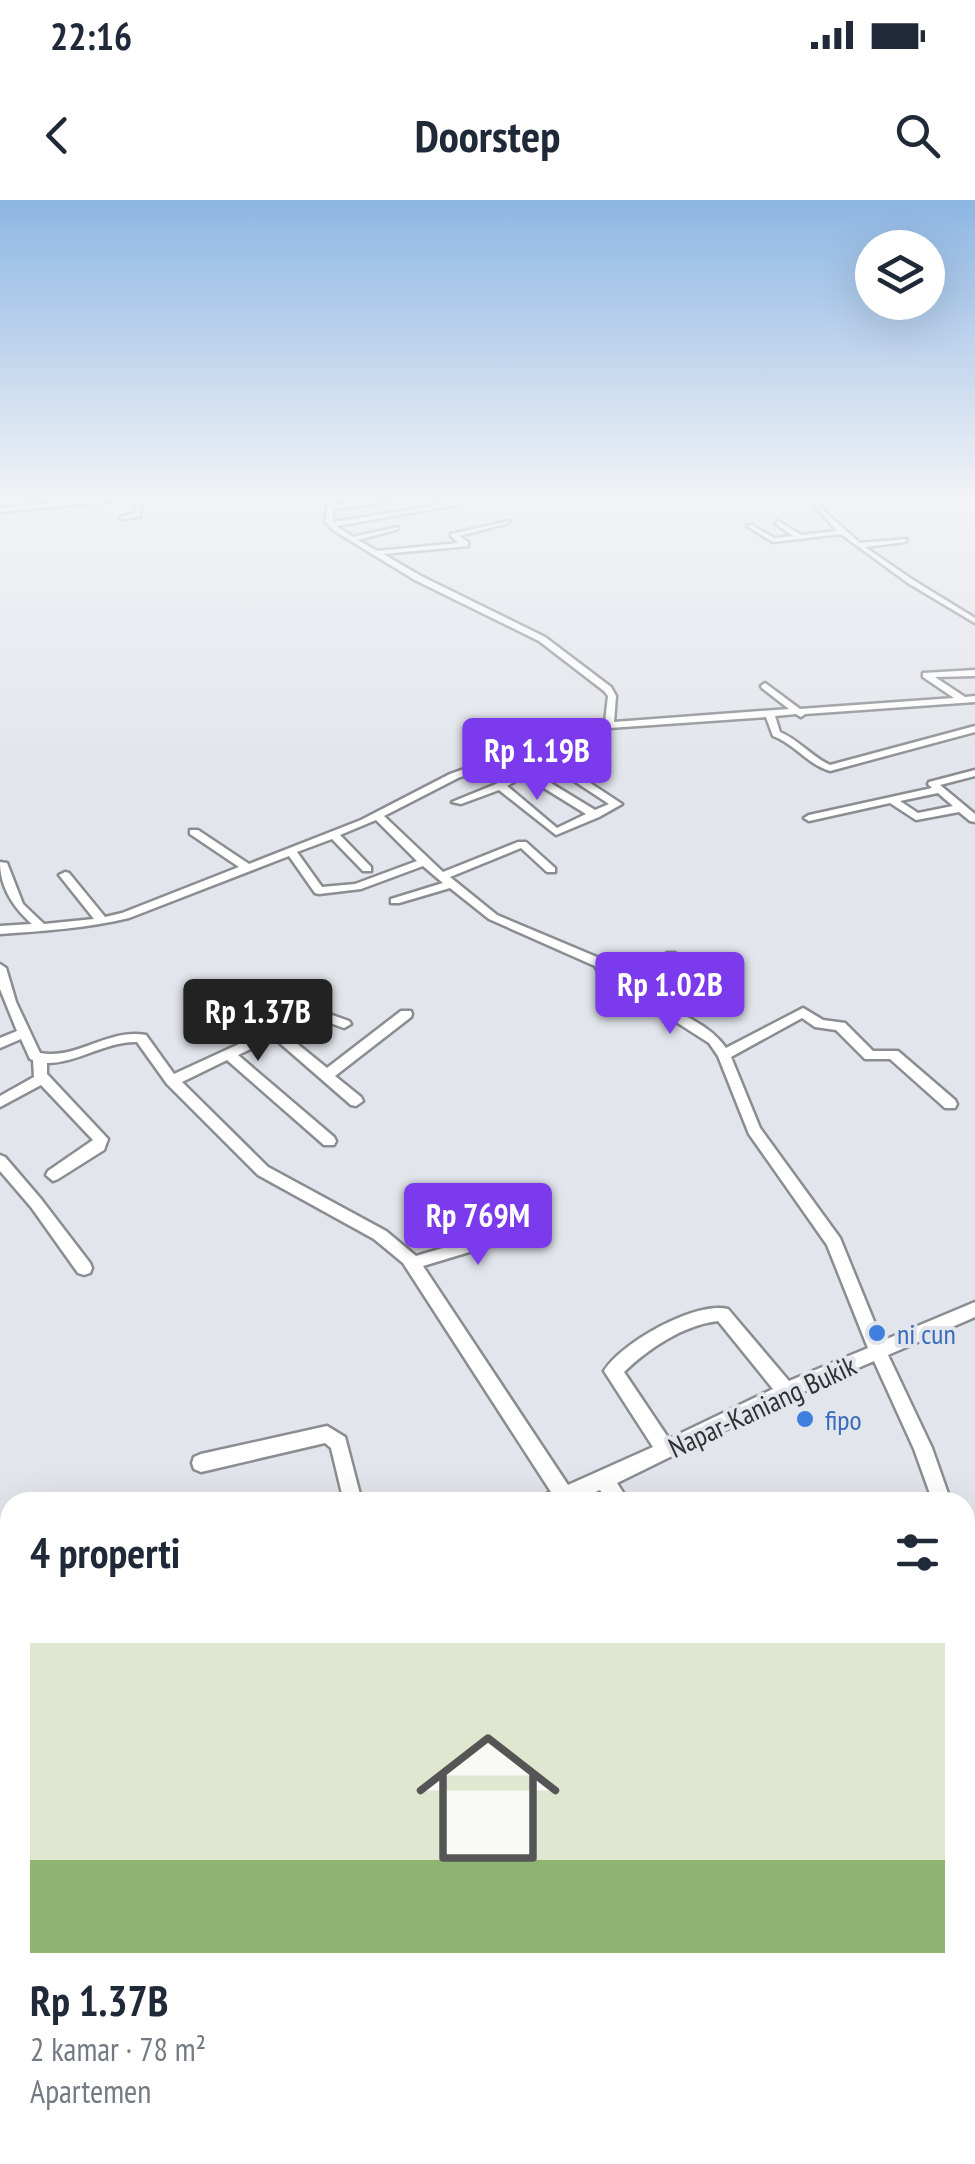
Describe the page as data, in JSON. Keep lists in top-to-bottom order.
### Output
{
  "streets": {
    "street": ["Napar-Kaniang Bukik"]
  },
  "places": ["ni cun", "fipo"],
  "page": {
    "status": "22:16",
    "header": "Doorstep",
    "price": [
      "Rp 1.19B",
      "Rp 1.02B",
      "Rp 1.37B",
      "Rp 769M"
    ],
    "heading": "4 properti",
    "list": [
      {
        "name": "Rp 1.37B",
        "note": "2 kamar · 78 m² · Apartemen"
      }
    ]
  }
}
